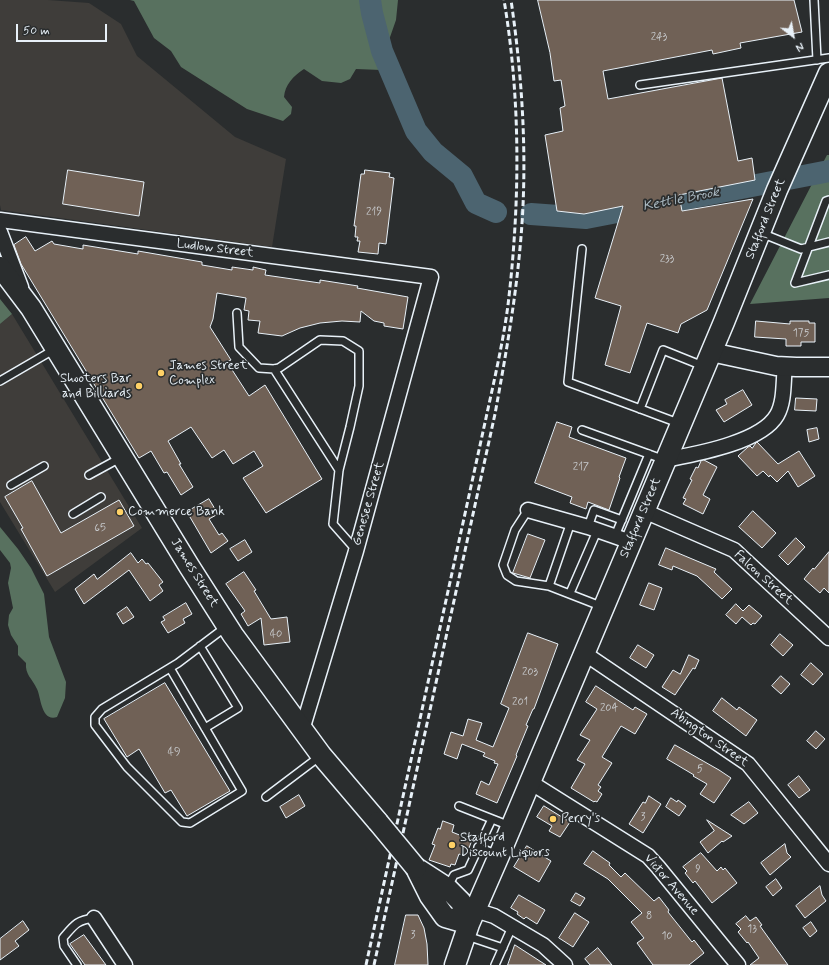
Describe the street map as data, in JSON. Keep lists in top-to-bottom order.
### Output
{
  "streets": {
    "main road": ["Stafford Street", "James Street"],
    "street": [
      "Ludlow Street",
      "Genesee Street",
      "Falcon Street",
      "Abington Street",
      "Victor Avenue"
    ]
  },
  "crossings": [
    ["Stafford Street", "James Street"],
    ["Stafford Street", "Falcon Street"],
    ["Stafford Street", "Abington Street"],
    ["Stafford Street", "Victor Avenue"],
    ["Ludlow Street", "Genesee Street"],
    ["Genesee Street", "James Street"]
  ],
  "water": ["Kettle Brook"],
  "places": [
    "James Street Complex",
    "Shooters Bar and Billiards",
    "Commerce Bank",
    "Perry's",
    "Stafford Discount Liquors"
  ],
  "house_numbers": [
    "243",
    "219",
    "233",
    "175",
    "217",
    "65",
    "40",
    "203",
    "201",
    "204",
    "49",
    "5",
    "3",
    "9",
    "8",
    "13",
    "3",
    "10"
  ],
  "scale_bar": "50 m",
  "north": "bottom right"
}
